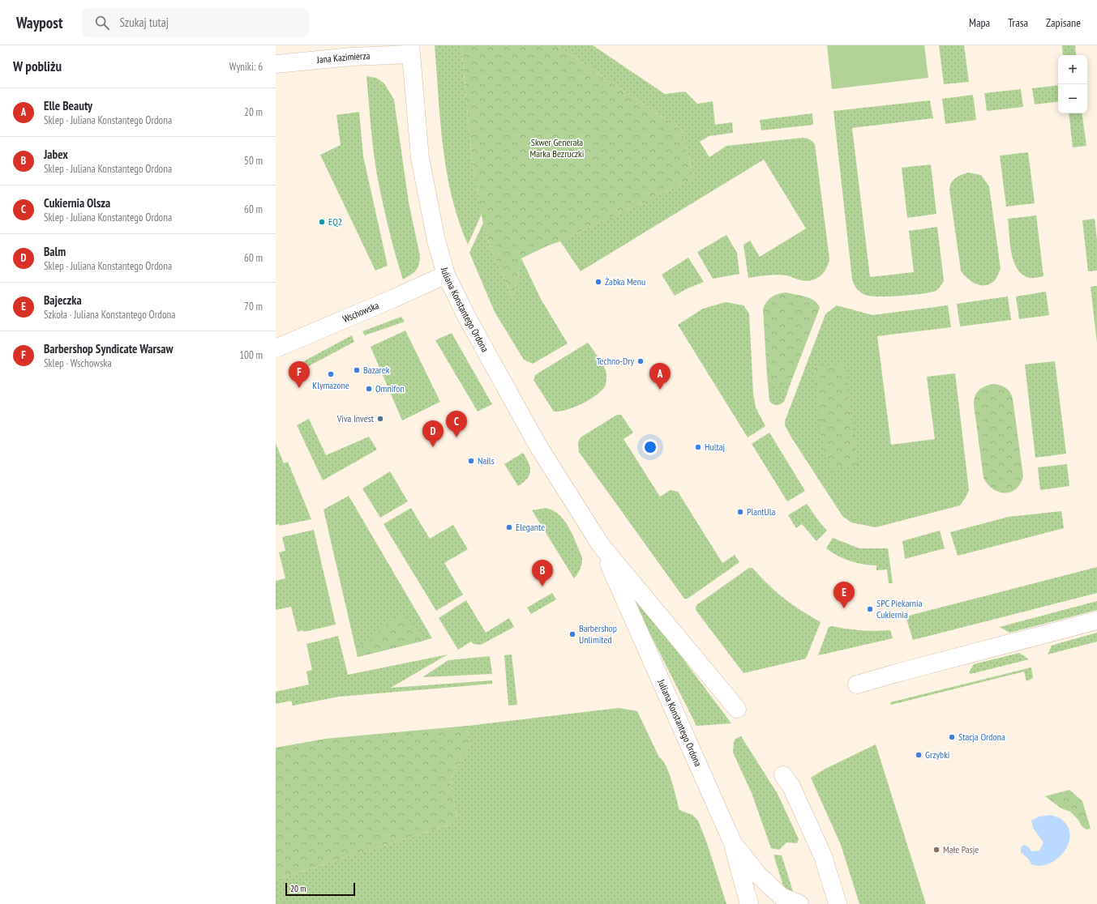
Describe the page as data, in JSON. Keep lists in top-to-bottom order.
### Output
{
  "streets": {
    "street": ["Jana Kazimierza", "Juliana Konstantego Ordona", "Wschowska"]
  },
  "crossings": [
    ["Jana Kazimierza", "Juliana Konstantego Ordona"],
    ["Juliana Konstantego Ordona", "Wschowska"]
  ],
  "parks": ["Skwer Generała Marka Bezruczki"],
  "places": [
    "EQ2",
    "Żabka Menu",
    "Techno-Dry",
    "Bazarek",
    "Klymazone",
    "Omnifon",
    "Viva Invest",
    "Hultaj",
    "Nails",
    "PlantUla",
    "Elegante",
    "SPC Piekarnia Cukiernia",
    "Barbershop Unlimited",
    "Stacja Ordona",
    "Grzybki",
    "Małe Pasje"
  ],
  "scale_bar": "20 m",
  "page": {
    "header": "Waypost",
    "search": "Szukaj tutaj",
    "nav": ["Mapa", "Trasa", "Zapisane"],
    "heading": ["W pobliżu", "Wyniki: 6"],
    "map_buttons": ["+", "−"],
    "list": [
      {
        "mark": "A",
        "name": "Elle Beauty",
        "note": "Sklep · Juliana Konstantego Ordona",
        "value": "20 m"
      },
      {
        "mark": "B",
        "name": "Jabex",
        "note": "Sklep · Juliana Konstantego Ordona",
        "value": "50 m"
      },
      {
        "mark": "C",
        "name": "Cukiernia Olsza",
        "note": "Sklep · Juliana Konstantego Ordona",
        "value": "60 m"
      },
      {
        "mark": "D",
        "name": "Balm",
        "note": "Sklep · Juliana Konstantego Ordona",
        "value": "60 m"
      },
      {
        "mark": "E",
        "name": "Bajeczka",
        "note": "Szkoła · Juliana Konstantego Ordona",
        "value": "70 m"
      },
      {
        "mark": "F",
        "name": "Barbershop Syndicate Warsaw",
        "note": "Sklep · Wschowska",
        "value": "100 m"
      }
    ],
    "pins": [
      "F",
      "A",
      "C",
      "D",
      "B",
      "E"
    ],
    "scale": "20 m"
  }
}
